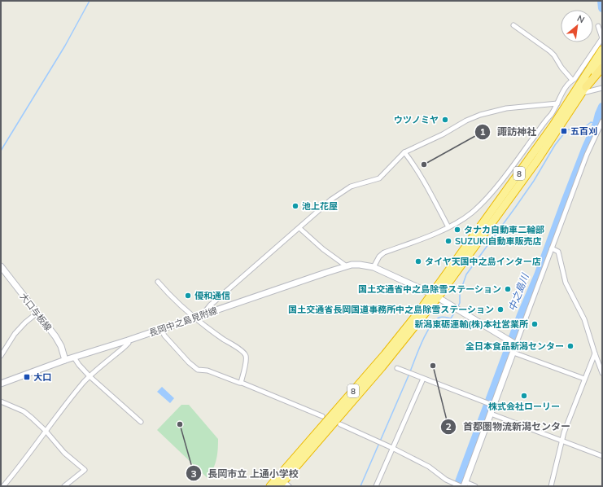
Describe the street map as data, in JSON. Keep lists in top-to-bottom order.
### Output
{
  "streets": {
    "highway": ["8"],
    "main road": ["大口与板線", "長岡中之島見附線"]
  },
  "crossings": [
    ["8", "長岡中之島見附線"],
    ["大口与板線", "長岡中之島見附線"]
  ],
  "water": ["中之島川"],
  "places": {
    "other": [
      "ウツノミヤ",
      "諏訪神社",
      "池上花屋",
      "タナカ自動車二輪部",
      "SUZUKI自動車販売店",
      "タイヤ天国中之島インター店",
      "国土交通省中之島除雪ステーション",
      "優和通信",
      "国土交通省長岡国道事務所中之島除雪ステーション",
      "新潟東砺運輸(株)本社営業所",
      "全日本食品新潟センター",
      "首都圏物流新潟センター",
      "株式会社ローリー",
      "長岡市立 上通小学校"
    ],
    "transit": ["五百刈", "大口"]
  },
  "north": "top right"
}
